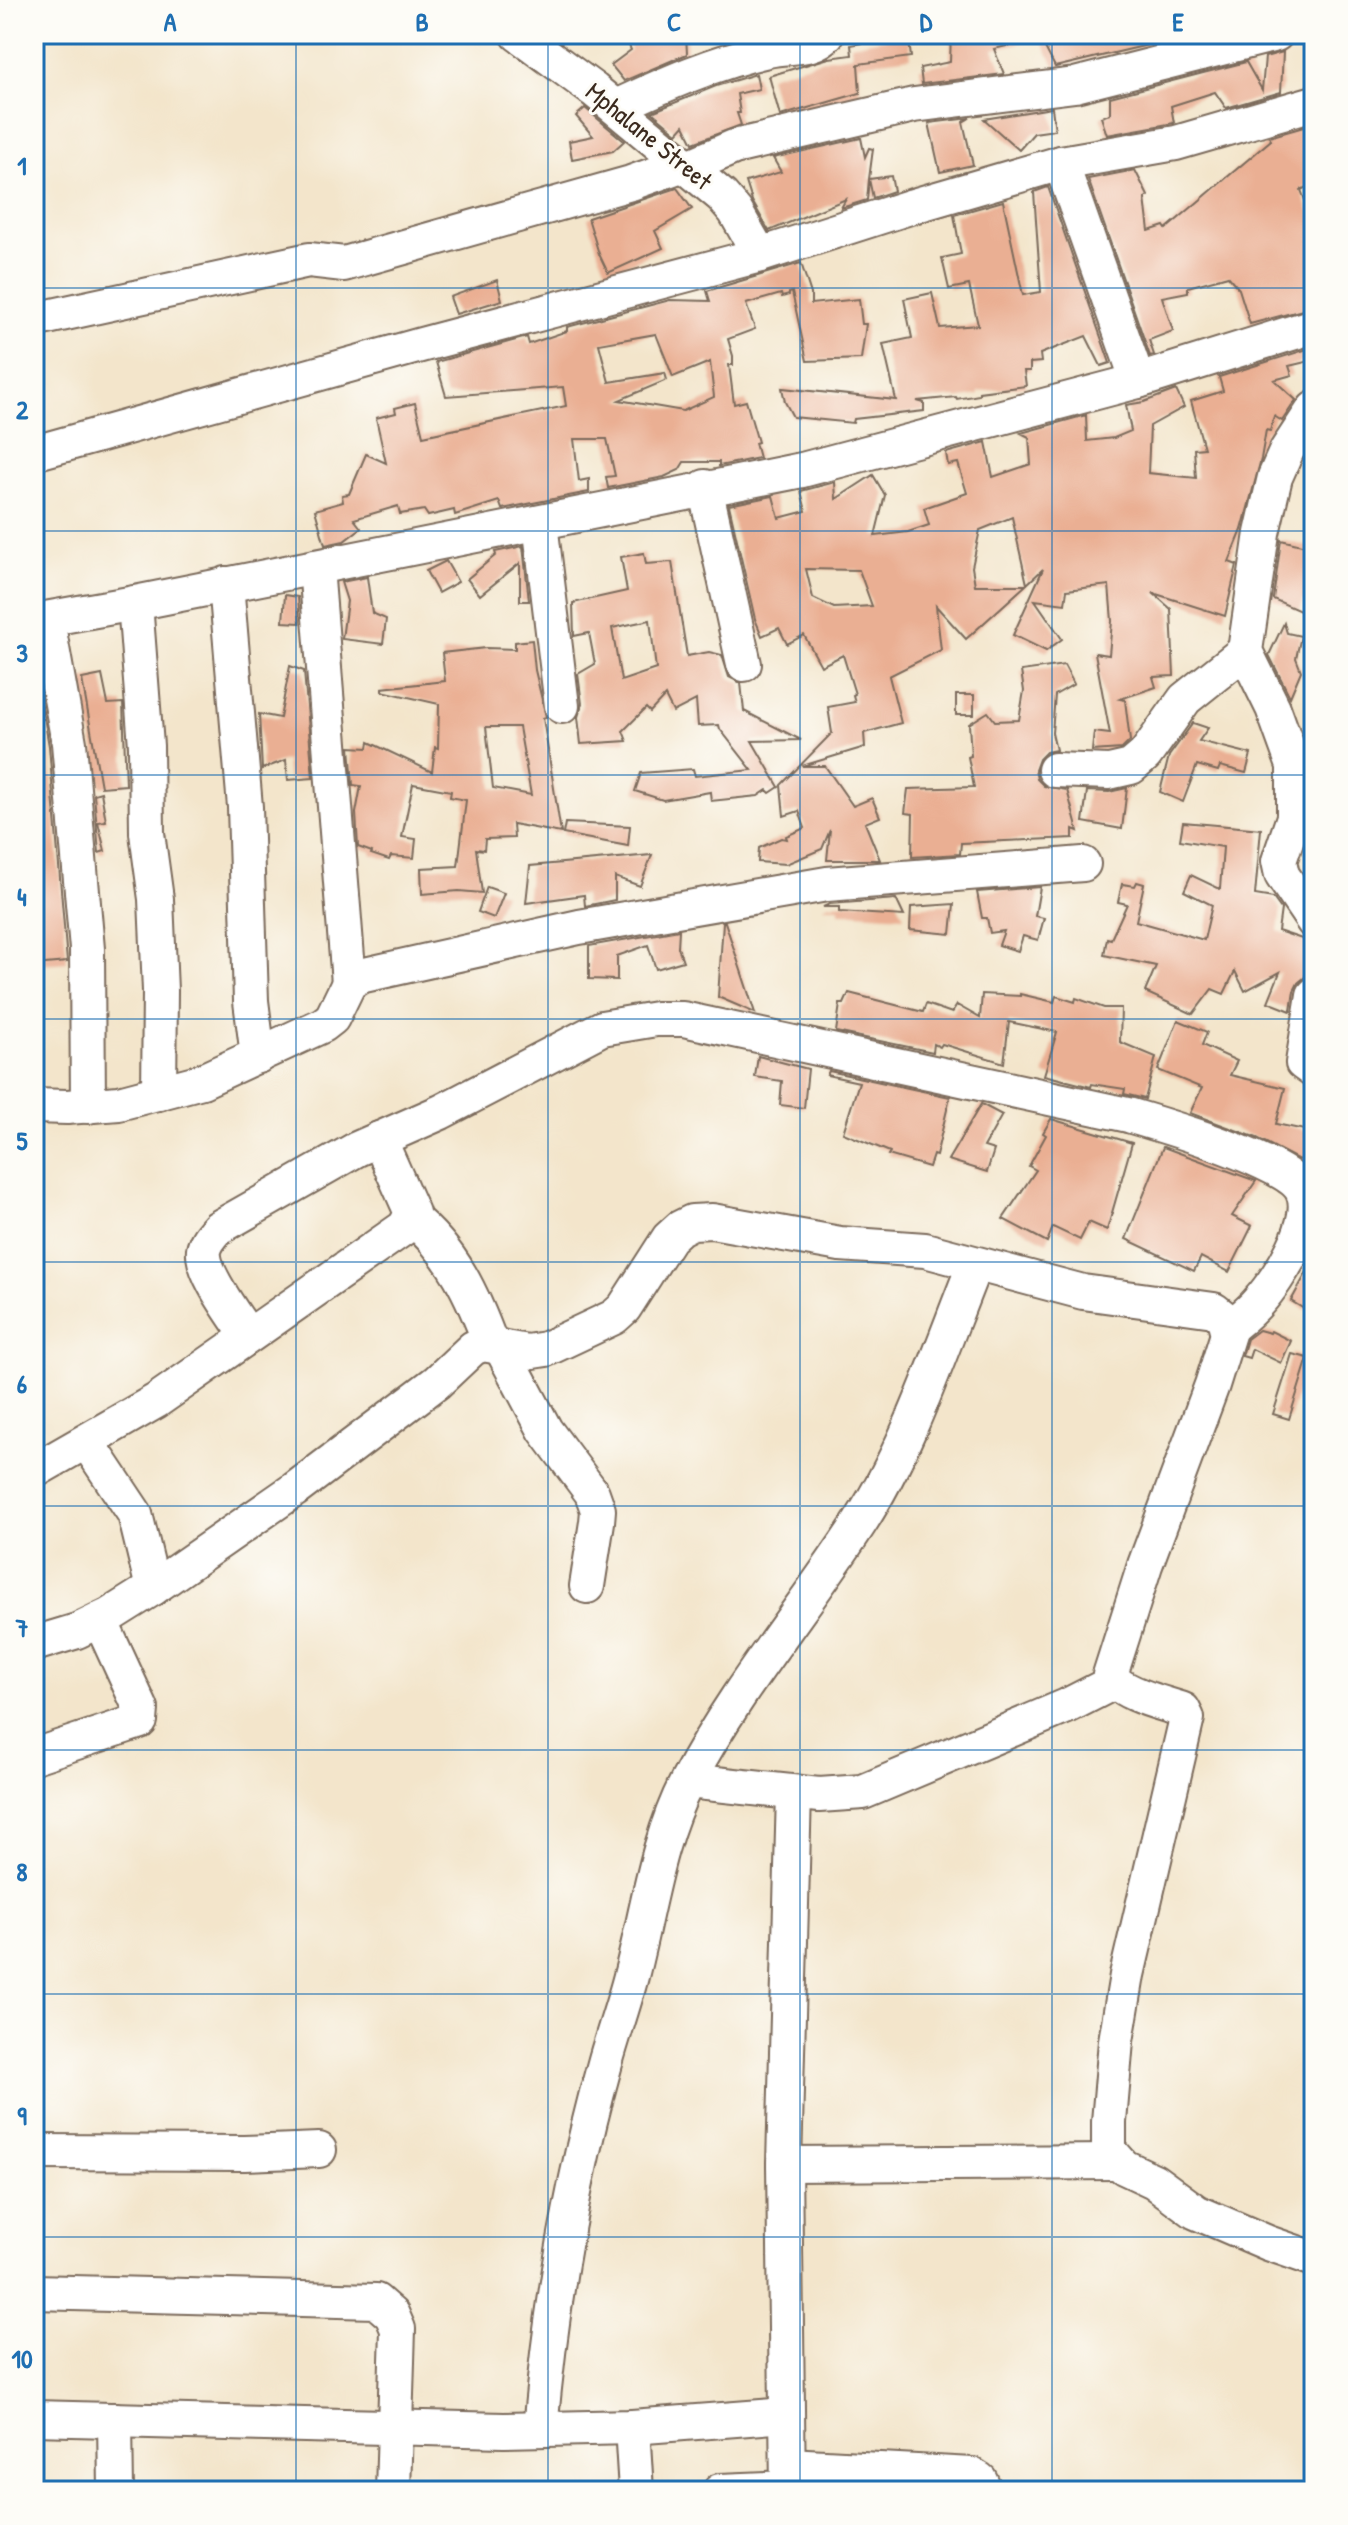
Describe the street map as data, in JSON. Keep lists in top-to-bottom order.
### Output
{
  "streets": {
    "street": ["Mphalane Street"]
  },
  "grid": {
    "columns": [
      "A",
      "B",
      "C",
      "D",
      "E"
    ],
    "rows": [
      "1",
      "2",
      "3",
      "4",
      "5",
      "6",
      "7",
      "8",
      "9",
      "10"
    ]
  }
}
